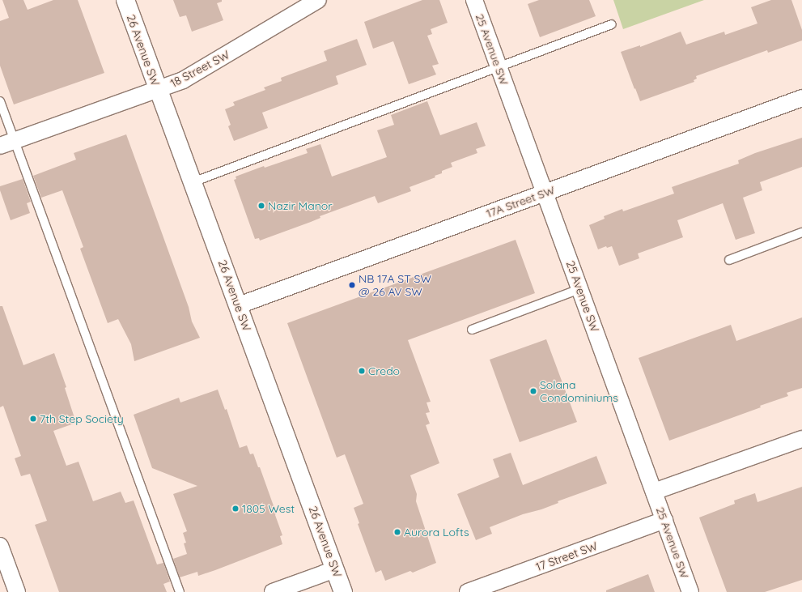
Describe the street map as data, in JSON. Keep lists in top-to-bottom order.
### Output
{
  "streets": {
    "street": [
      "25 Avenue SW",
      "26 Avenue SW",
      "18 Street SW",
      "17A Street SW",
      "17 Street SW"
    ]
  },
  "crossings": [
    ["25 Avenue SW", "17A Street SW"],
    ["25 Avenue SW", "17 Street SW"],
    ["26 Avenue SW", "18 Street SW"],
    ["26 Avenue SW", "17A Street SW"]
  ],
  "places": [
    "Nazir Manor",
    "NB 17A ST SW @ 26 AV SW",
    "Credo",
    "Solana Condominiums",
    "7th Step Society",
    "1805 West",
    "Aurora Lofts"
  ]
}
